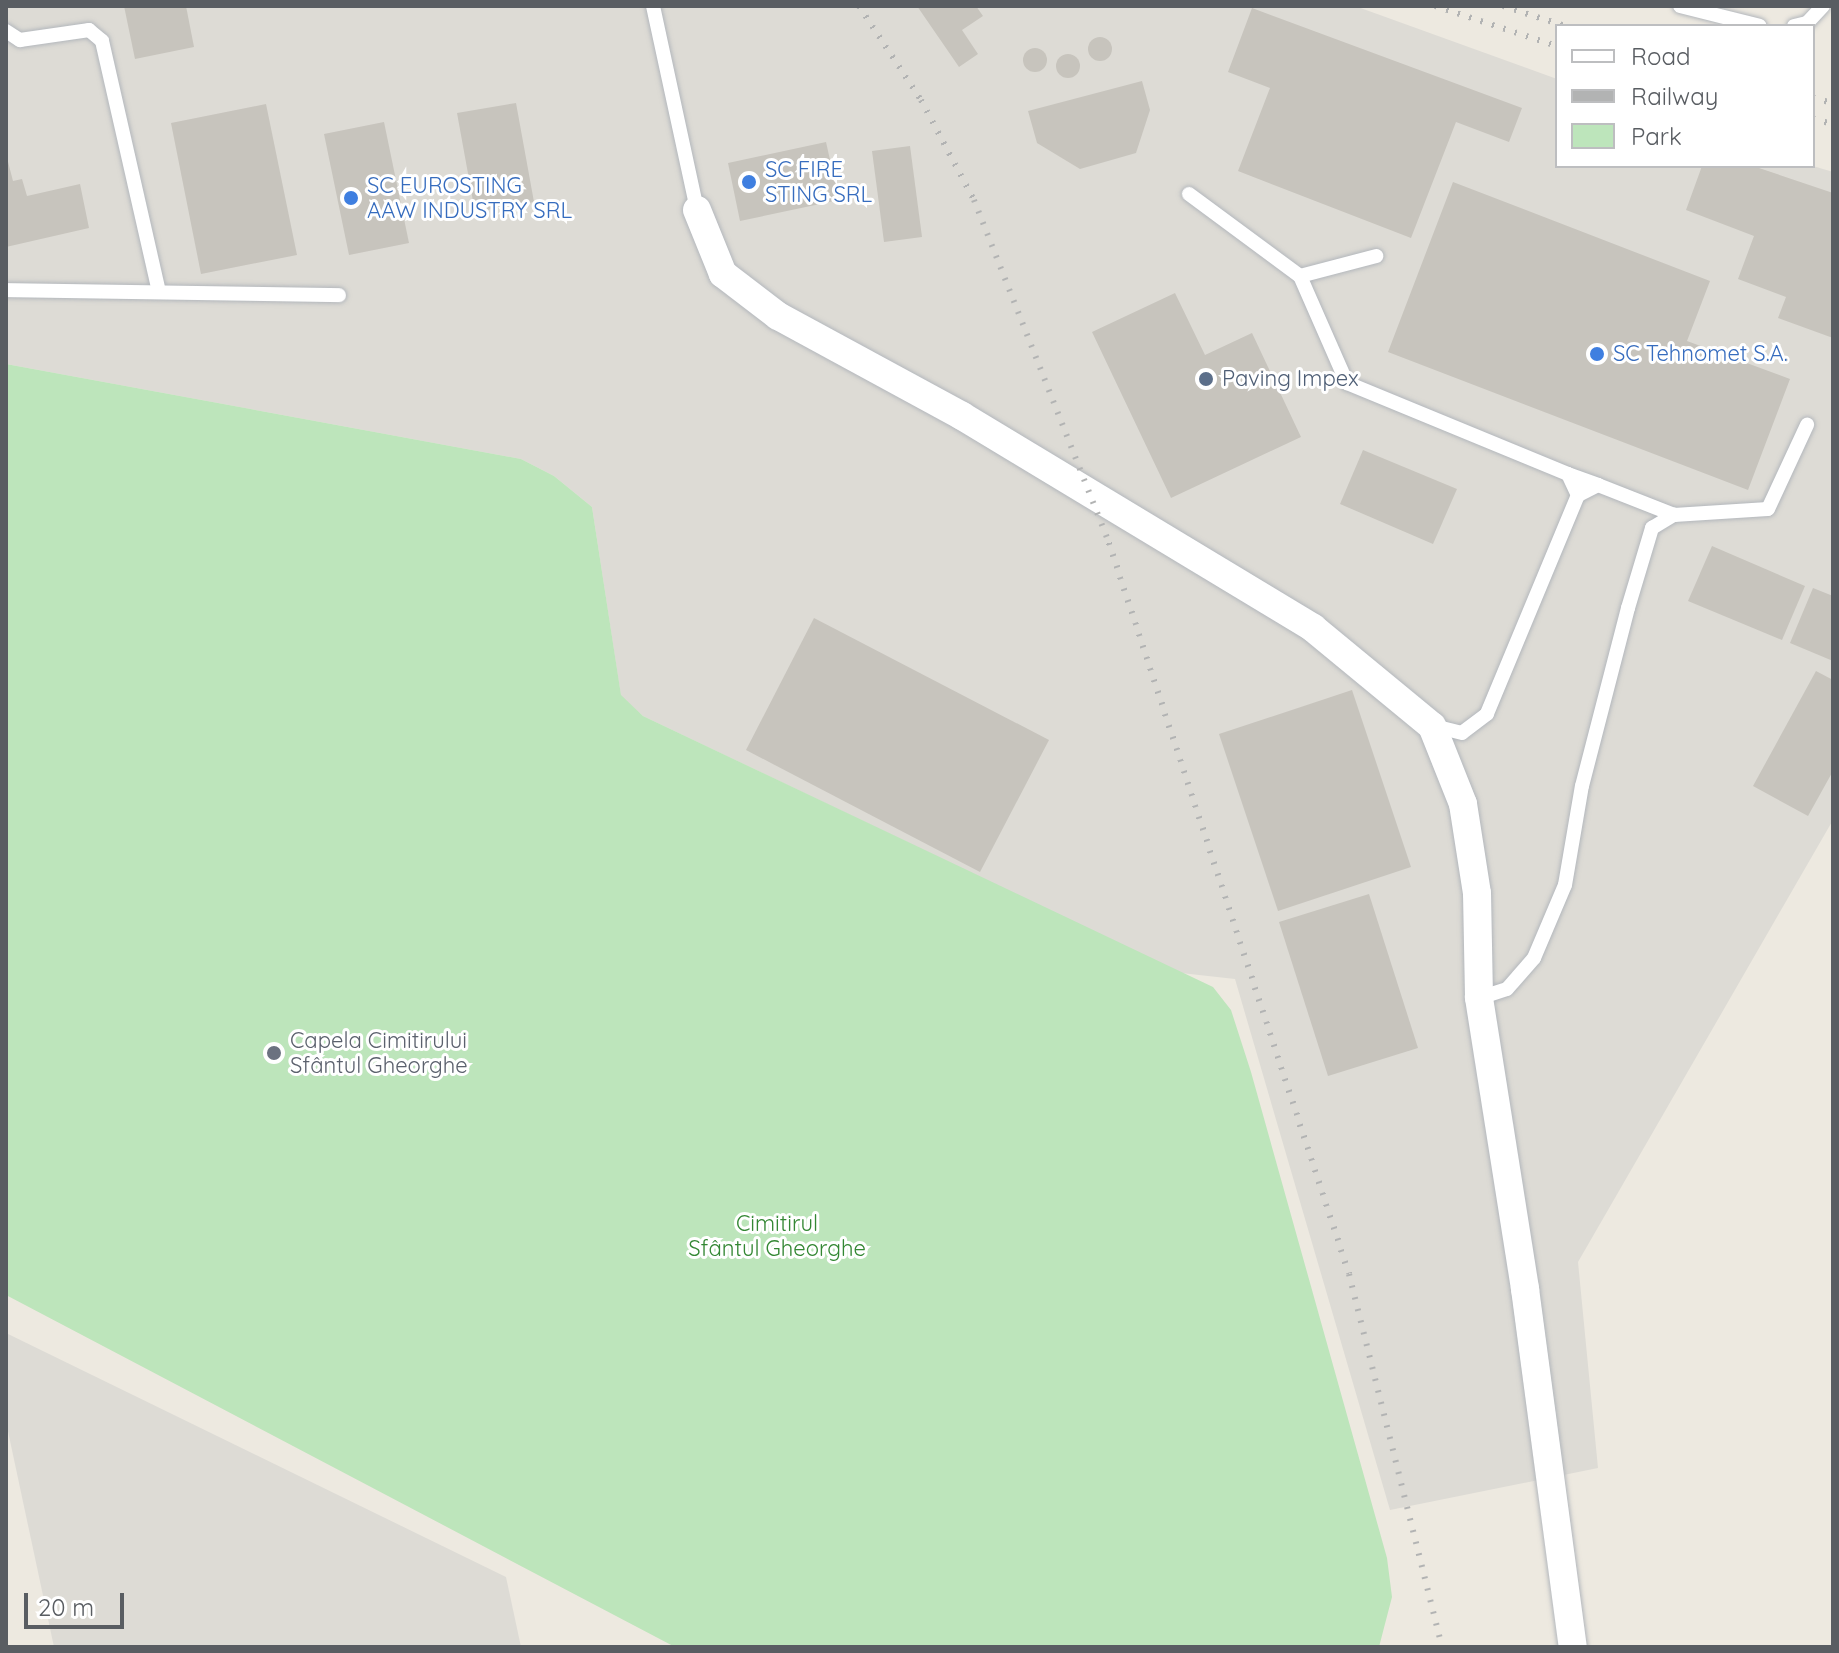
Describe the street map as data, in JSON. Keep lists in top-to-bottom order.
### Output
{
  "parks": ["Cimitirul Sfântul Gheorghe"],
  "places": [
    "SC FIRE STING SRL",
    "SC EUROSTING AAW INDUSTRY SRL",
    "SC Tehnomet S.A.",
    "Paving Impex",
    "Capela Cimitirului Sfântul Gheorghe"
  ],
  "legend": ["Road", "Railway", "Park"],
  "scale_bar": "20 m"
}
